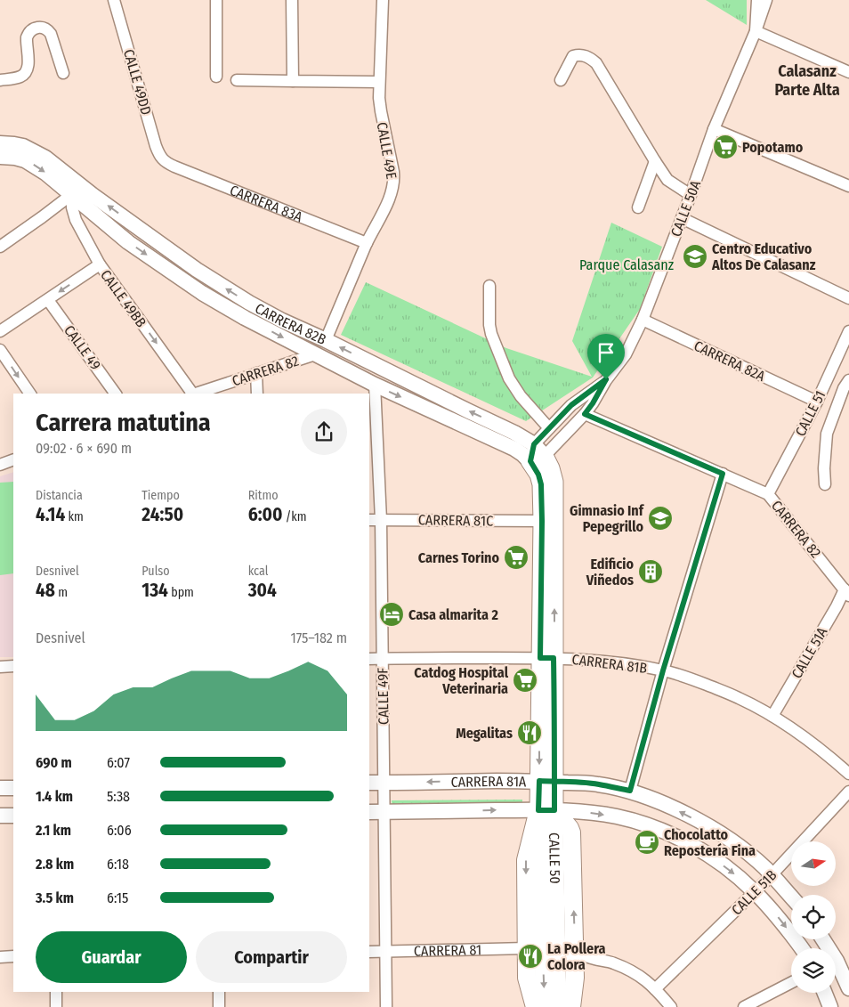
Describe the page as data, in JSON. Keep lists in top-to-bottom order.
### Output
{
  "streets": {
    "main road": ["CALLE 50"],
    "street": [
      "CALLE 49DD",
      "CALLE 49E",
      "CARRERA 83A",
      "CALLE 50A",
      "CALLE 49BB",
      "CARRERA 82B",
      "CALLE 49",
      "CARRERA 82A",
      "CARRERA 82",
      "CALLE 51",
      "CARRERA 81C",
      "CALLE 51A",
      "CARRERA 81B",
      "CALLE 49F",
      "CARRERA 81A",
      "CALLE 51B",
      "CARRERA 81"
    ]
  },
  "crossings": [
    ["CALLE 49DD", "CARRERA 83A"],
    ["CALLE 49E", "CARRERA 83A"],
    ["CALLE 49E", "CARRERA 82B"],
    ["CALLE 50A", "CARRERA 82B"],
    ["CALLE 50A", "CARRERA 82A"],
    ["CALLE 50A", "CARRERA 82"],
    ["CALLE 50A", "CALLE 50"],
    ["CALLE 49BB", "CARRERA 82B"],
    ["CARRERA 82B", "CARRERA 82"],
    ["CARRERA 82B", "CALLE 49F"],
    ["CARRERA 82B", "CALLE 50"],
    ["CARRERA 82A", "CALLE 51"],
    ["CARRERA 82", "CALLE 51"],
    ["CARRERA 82", "CALLE 51A"],
    ["CARRERA 81C", "CALLE 49F"],
    ["CARRERA 81C", "CALLE 50"],
    ["CALLE 51A", "CARRERA 81B"],
    ["CARRERA 81B", "CALLE 49F"],
    ["CARRERA 81B", "CALLE 50"],
    ["CALLE 49F", "CARRERA 81A"],
    ["CALLE 49F", "CARRERA 81"],
    ["CARRERA 81A", "CALLE 50"],
    ["CARRERA 81A", "CALLE 51B"]
  ],
  "one_way": ["CALLE 49BB"],
  "districts": ["Calasanz Parte Alta"],
  "parks": ["Parque Calasanz"],
  "places": {
    "supermarket": ["Popotamo", "Carnes Torino", "Catdog Hospital Veterinaria"],
    "school or university": ["Centro Educativo Altos De Calasanz", "Gimnasio Inf Pepegrillo"],
    "building": ["Edificio Viñedos"],
    "hotel": ["Casa almarita 2"],
    "restaurant": ["Megalitas", "La Pollera Colora"],
    "cafe": ["Chocolatto Repostería Fina"]
  },
  "north": "right",
  "page": {
    "heading": ["Carrera matutina", "09:02 · 6 × 690 m"],
    "stats": [
      ["Distancia", "4.14 km"],
      ["Tiempo", "24:50"],
      ["Ritmo", "6:00 /km"],
      ["Desnivel", "48 m"],
      ["Pulso", "134 bpm"],
      ["kcal", "304"]
    ],
    "chart": ["Desnivel", "175–182 m"],
    "list": [
      {
        "name": "690 m",
        "note": "6:07"
      },
      {
        "name": "1.4 km",
        "note": "5:38"
      },
      {
        "name": "2.1 km",
        "note": "6:06"
      },
      {
        "name": "2.8 km",
        "note": "6:18"
      },
      {
        "name": "3.5 km",
        "note": "6:15"
      }
    ],
    "buttons": ["Guardar", "Compartir"]
  }
}
